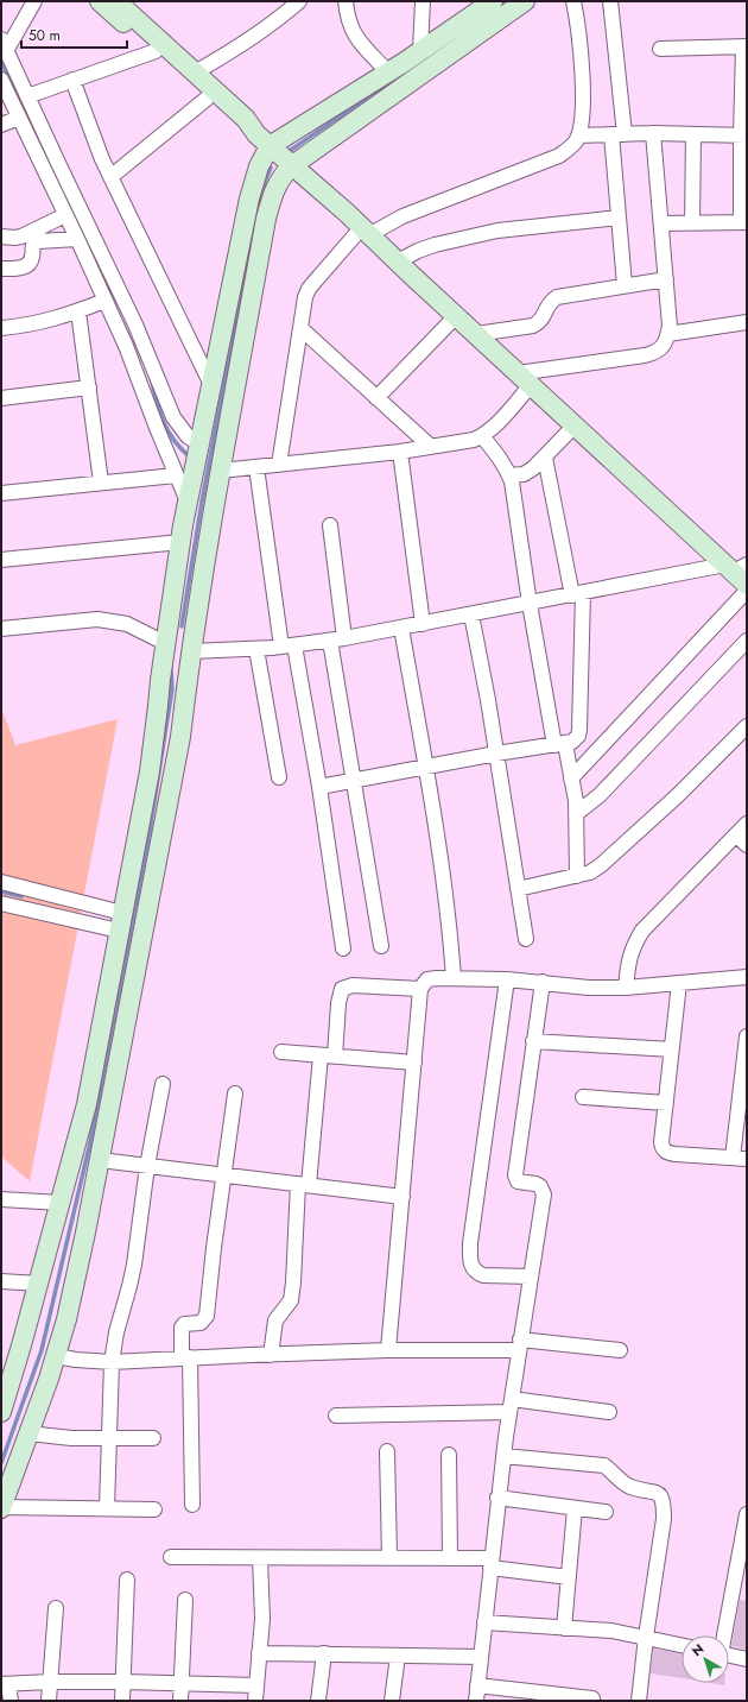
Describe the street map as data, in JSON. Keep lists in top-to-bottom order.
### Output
{
  "scale_bar": "50 m",
  "north": "top left"
}
